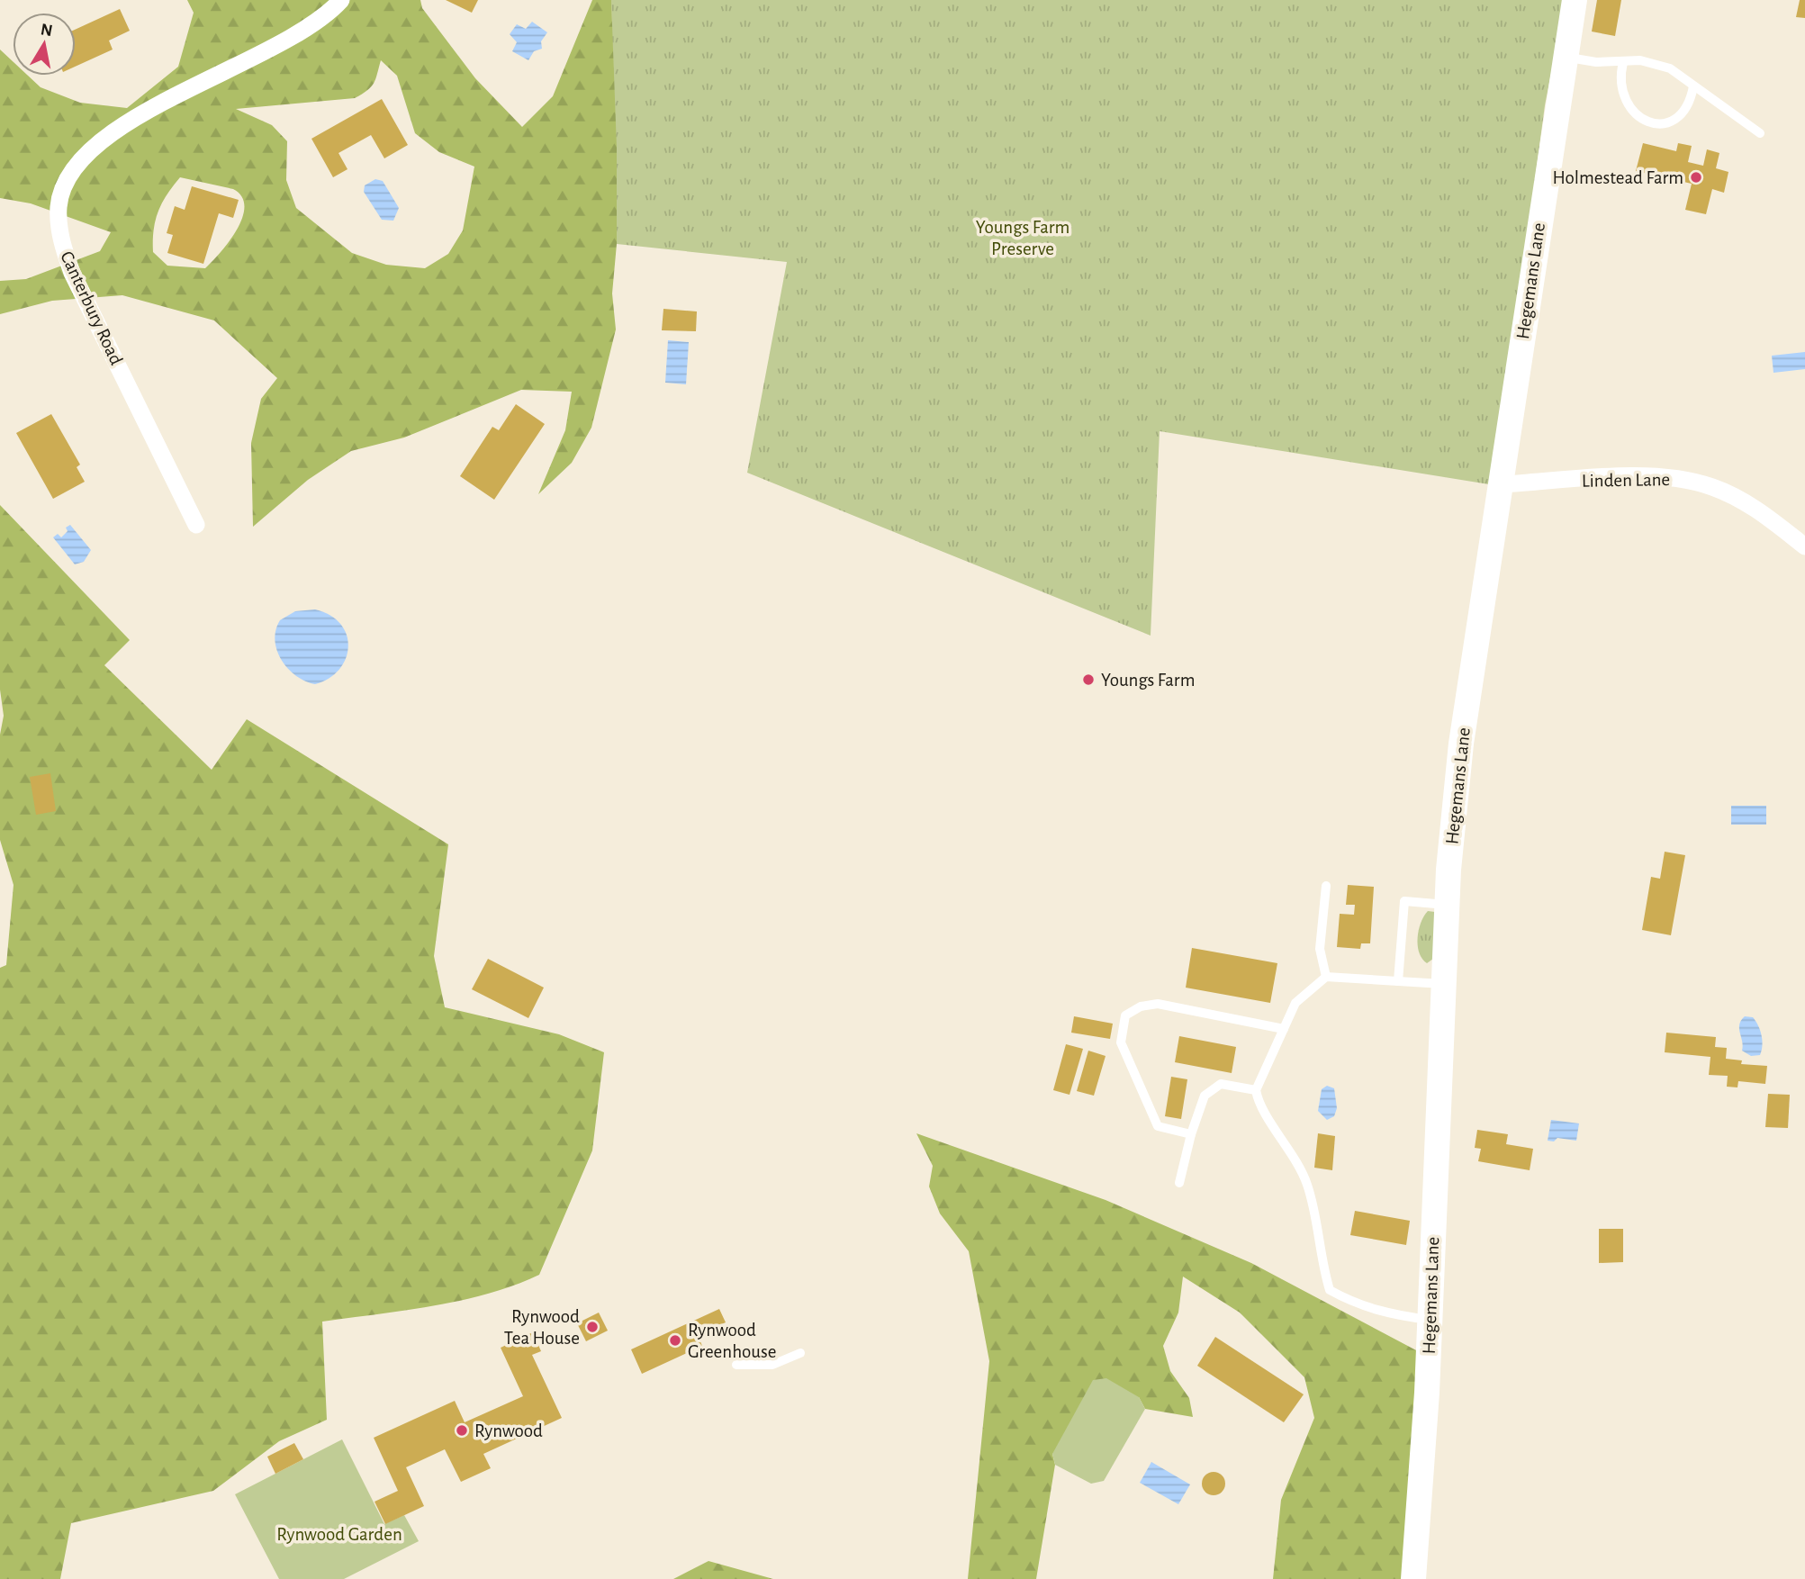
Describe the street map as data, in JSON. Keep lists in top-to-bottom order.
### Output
{
  "streets": {
    "street": ["Hegemans Lane", "Canterbury Road", "Linden Lane"]
  },
  "crossings": [
    ["Hegemans Lane", "Linden Lane"]
  ],
  "parks": ["Youngs Farm Preserve", "Rynwood Garden"],
  "places": [
    "Holmestead Farm",
    "Youngs Farm",
    "Rynwood Tea House",
    "Rynwood Greenhouse",
    "Rynwood"
  ],
  "north": "top"
}
